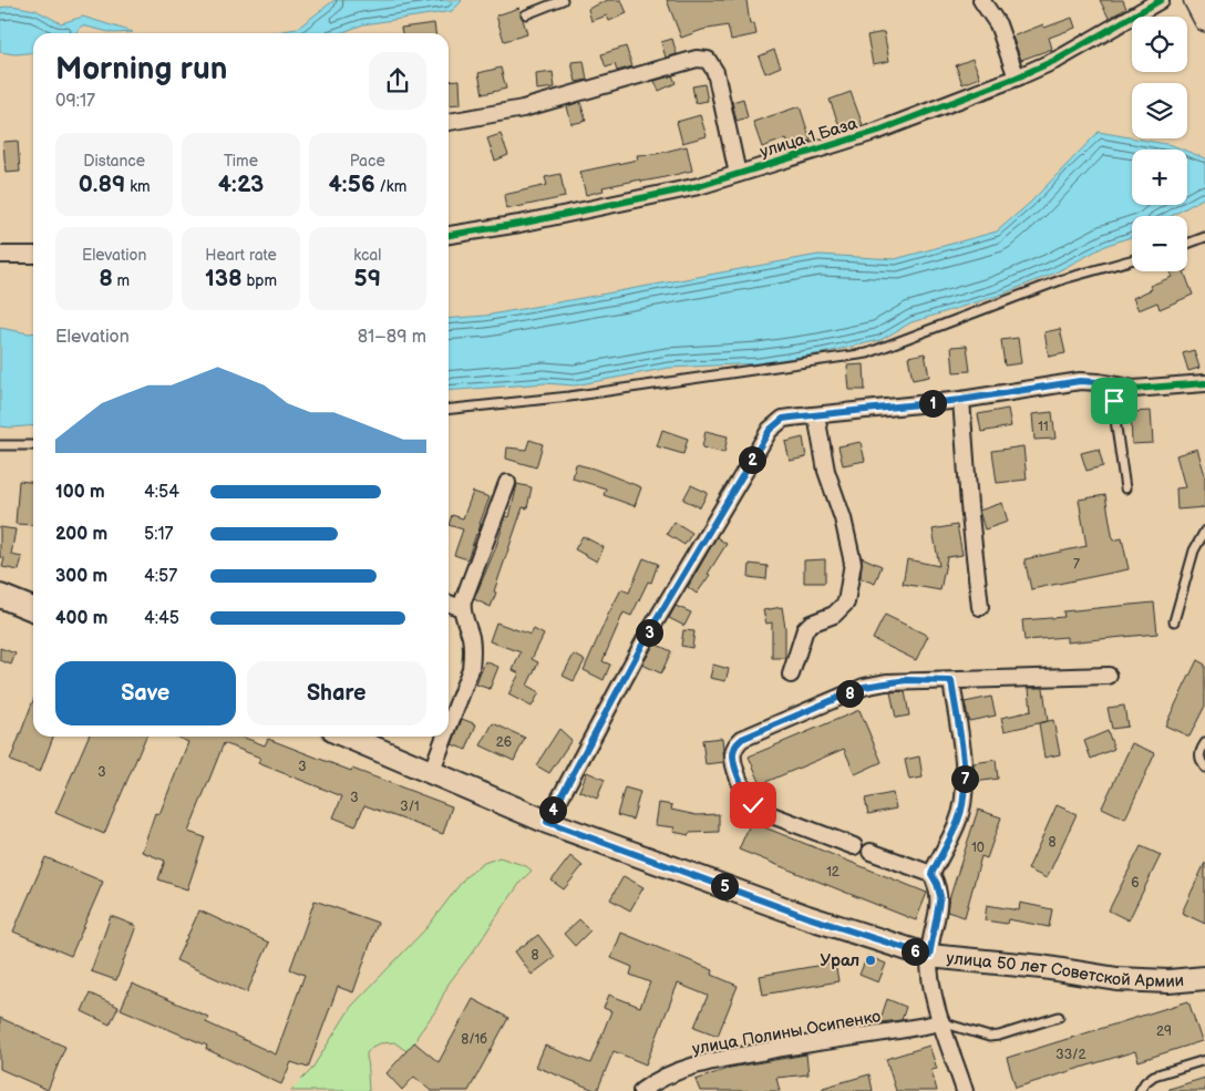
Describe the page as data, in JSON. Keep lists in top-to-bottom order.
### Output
{
  "streets": {
    "main road": ["улица 50 лет Советской Армии"],
    "street": ["улица 1 База", "улица Полины Осипенко"]
  },
  "places": ["Урал"],
  "house_numbers": [
    "11",
    "7",
    "26",
    "3",
    "3",
    "3",
    "3/1",
    "8",
    "10",
    "12",
    "6",
    "8",
    "29",
    "8/1б",
    "33/2"
  ],
  "page": {
    "map_buttons": ["+", "−"],
    "heading": ["Morning run", "09:17"],
    "stats": [
      ["Distance", "0.89 km"],
      ["Time", "4:23"],
      ["Pace", "4:56 /km"],
      ["Elevation", "8 m"],
      ["Heart rate", "138 bpm"],
      ["kcal", "59"]
    ],
    "chart": ["Elevation", "81–89 m"],
    "pins": [
      "1",
      "2",
      "3",
      "8",
      "7",
      "4",
      "5",
      "6"
    ],
    "list": [
      {
        "name": "100 m",
        "note": "4:54"
      },
      {
        "name": "200 m",
        "note": "5:17"
      },
      {
        "name": "300 m",
        "note": "4:57"
      },
      {
        "name": "400 m",
        "note": "4:45"
      }
    ],
    "buttons": ["Save", "Share"]
  }
}
